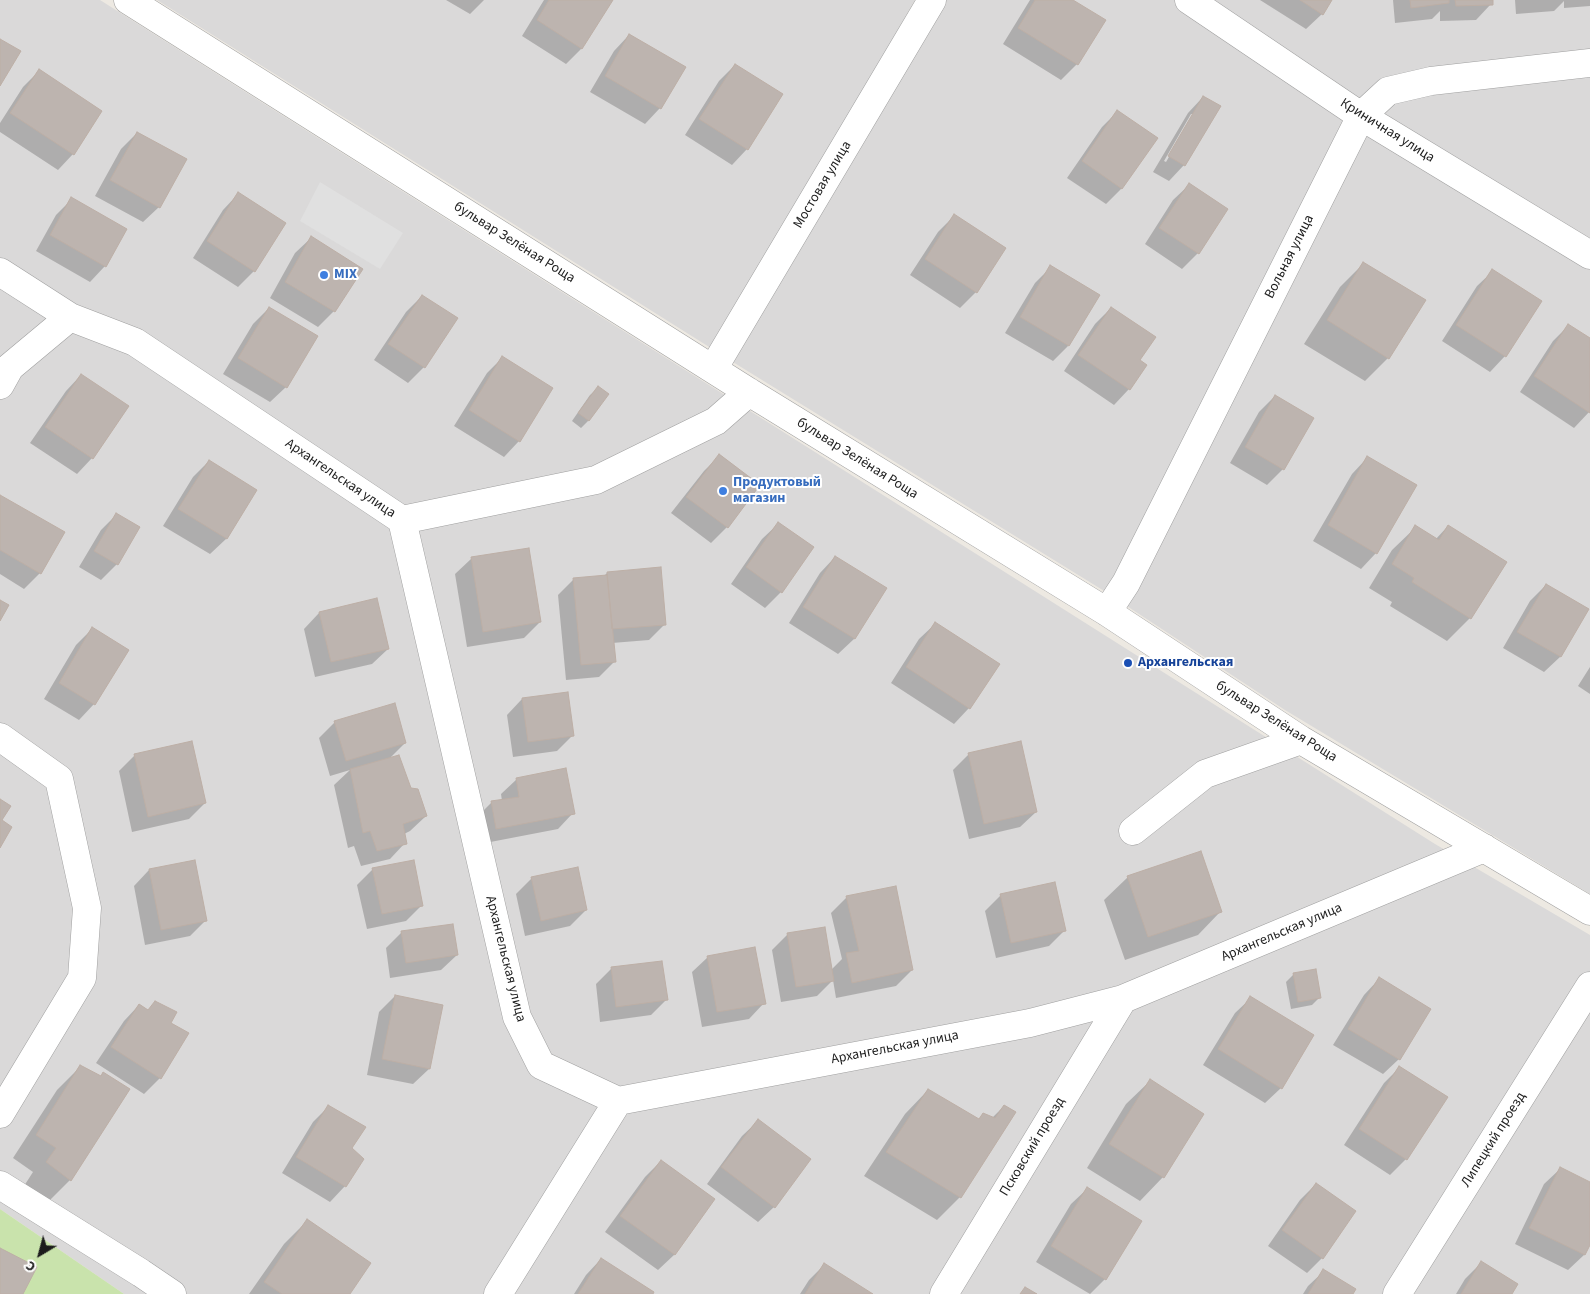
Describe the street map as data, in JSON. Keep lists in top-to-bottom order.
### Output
{
  "streets": {
    "street": [
      "Криничная улица",
      "Мостовая улица",
      "бульвар Зелёная Роща",
      "Вольная улица",
      "Архангельская улица",
      "Липецкий проезд",
      "Псковский проезд"
    ]
  },
  "crossings": [
    ["Криничная улица", "Вольная улица"],
    ["Мостовая улица", "бульвар Зелёная Роща"],
    ["бульвар Зелёная Роща", "Вольная улица"],
    ["бульвар Зелёная Роща", "Архангельская улица"],
    ["Архангельская улица", "Псковский проезд"]
  ],
  "places": ["MIX", "Продуктовый магазин", "Архангельская"],
  "north": "bottom left"
}
